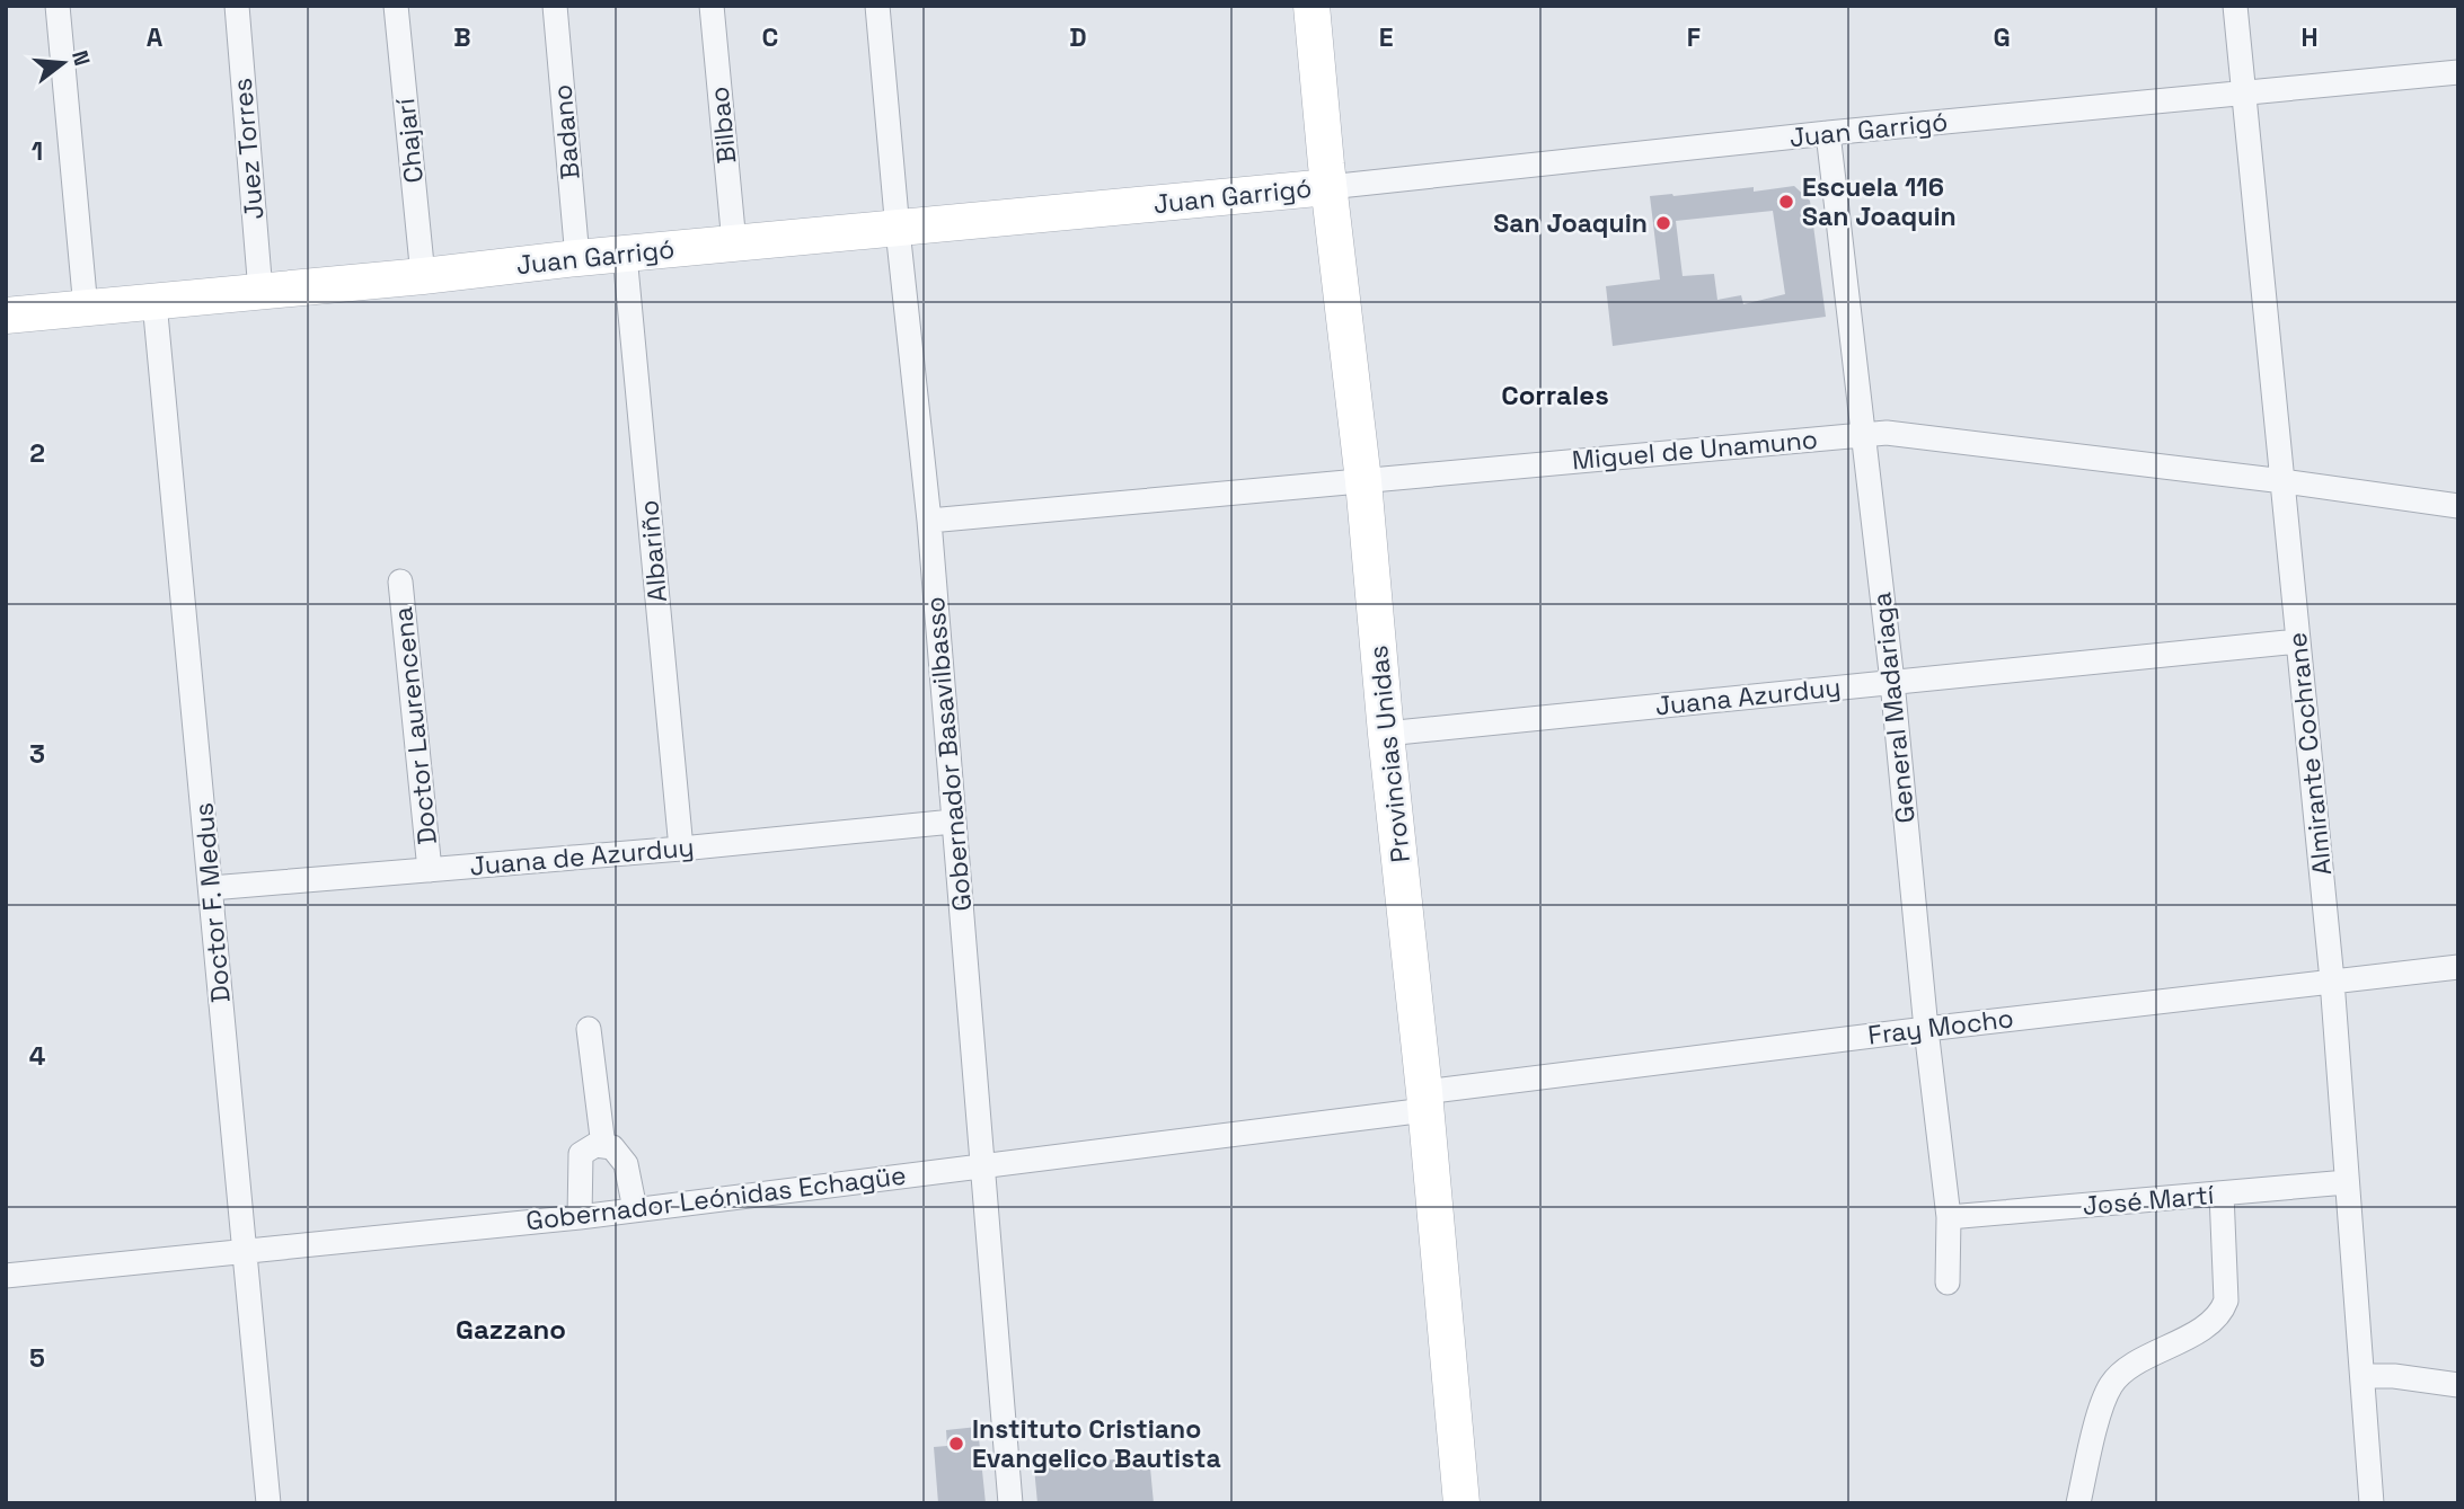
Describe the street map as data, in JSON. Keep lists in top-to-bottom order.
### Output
{
  "streets": {
    "street": [
      "Bilbao",
      "Juan Garrigó",
      "Badano",
      "Chajarí",
      "Juez Torres",
      "Miguel de Unamuno",
      "Albariño",
      "Juana Azurduy",
      "General Madariaga",
      "Doctor Laurencena",
      "Gobernador Basavilbasso",
      "Provincias Unidas",
      "Almirante Cochrane",
      "Juana de Azurduy",
      "Doctor F. Medus",
      "Fray Mocho",
      "Gobernador Leónidas Echagüe",
      "José Martí"
    ]
  },
  "crossings": [
    ["Bilbao", "Juan Garrigó"],
    ["Juan Garrigó", "Badano"],
    ["Juan Garrigó", "Chajarí"],
    ["Juan Garrigó", "Juez Torres"],
    ["Juan Garrigó", "Albariño"],
    ["Juan Garrigó", "General Madariaga"],
    ["Juan Garrigó", "Gobernador Basavilbasso"],
    ["Juan Garrigó", "Provincias Unidas"],
    ["Juan Garrigó", "Almirante Cochrane"],
    ["Juan Garrigó", "Doctor F. Medus"],
    ["Miguel de Unamuno", "General Madariaga"],
    ["Miguel de Unamuno", "Gobernador Basavilbasso"],
    ["Miguel de Unamuno", "Provincias Unidas"],
    ["Miguel de Unamuno", "Almirante Cochrane"],
    ["Albariño", "Juana de Azurduy"],
    ["Juana Azurduy", "General Madariaga"],
    ["Juana Azurduy", "Provincias Unidas"],
    ["Juana Azurduy", "Almirante Cochrane"],
    ["General Madariaga", "Fray Mocho"],
    ["General Madariaga", "José Martí"],
    ["Doctor Laurencena", "Juana de Azurduy"],
    ["Gobernador Basavilbasso", "Juana de Azurduy"],
    ["Gobernador Basavilbasso", "Gobernador Leónidas Echagüe"],
    ["Provincias Unidas", "Fray Mocho"],
    ["Provincias Unidas", "Gobernador Leónidas Echagüe"],
    ["Almirante Cochrane", "Fray Mocho"],
    ["Almirante Cochrane", "José Martí"],
    ["Juana de Azurduy", "Doctor F. Medus"],
    ["Doctor F. Medus", "Gobernador Leónidas Echagüe"],
    ["Fray Mocho", "Gobernador Leónidas Echagüe"]
  ],
  "districts": ["Corrales", "Gazzano"],
  "places": ["Escuela 116 San Joaquin", "San Joaquin", "Instituto Cristiano Evangelico Bautista"],
  "north": "right",
  "grid": {
    "columns": [
      "A",
      "B",
      "C",
      "D",
      "E",
      "F",
      "G",
      "H"
    ],
    "rows": [
      "1",
      "2",
      "3",
      "4",
      "5"
    ]
  }
}
